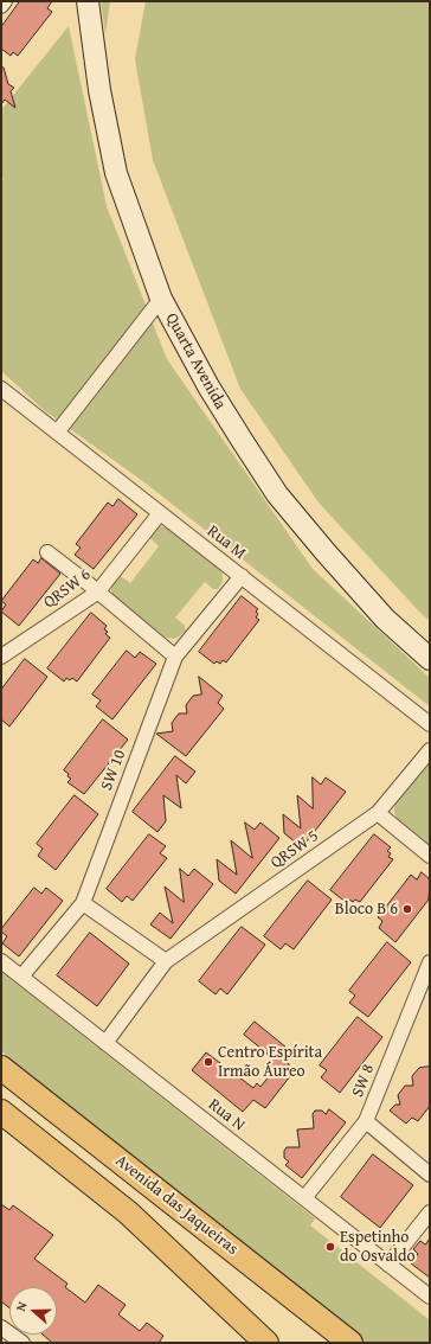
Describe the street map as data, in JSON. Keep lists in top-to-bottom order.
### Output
{
  "streets": {
    "main road": ["Quarta Avenida", "Avenida das Jaqueiras"],
    "street": [
      "Rua M",
      "QRSW 6",
      "SW 10",
      "QRSW 5",
      "SW 8",
      "Rua N"
    ]
  },
  "crossings": [
    ["Rua M", "QRSW 6"],
    ["Rua M", "SW 10"],
    ["SW 10", "Rua N"],
    ["QRSW 5", "Rua N"],
    ["SW 8", "Rua N"]
  ],
  "places": ["Bloco B 6", "Centro Espírita Irmão Áureo", "Espetinho do Osvaldo"],
  "north": "left"
}
